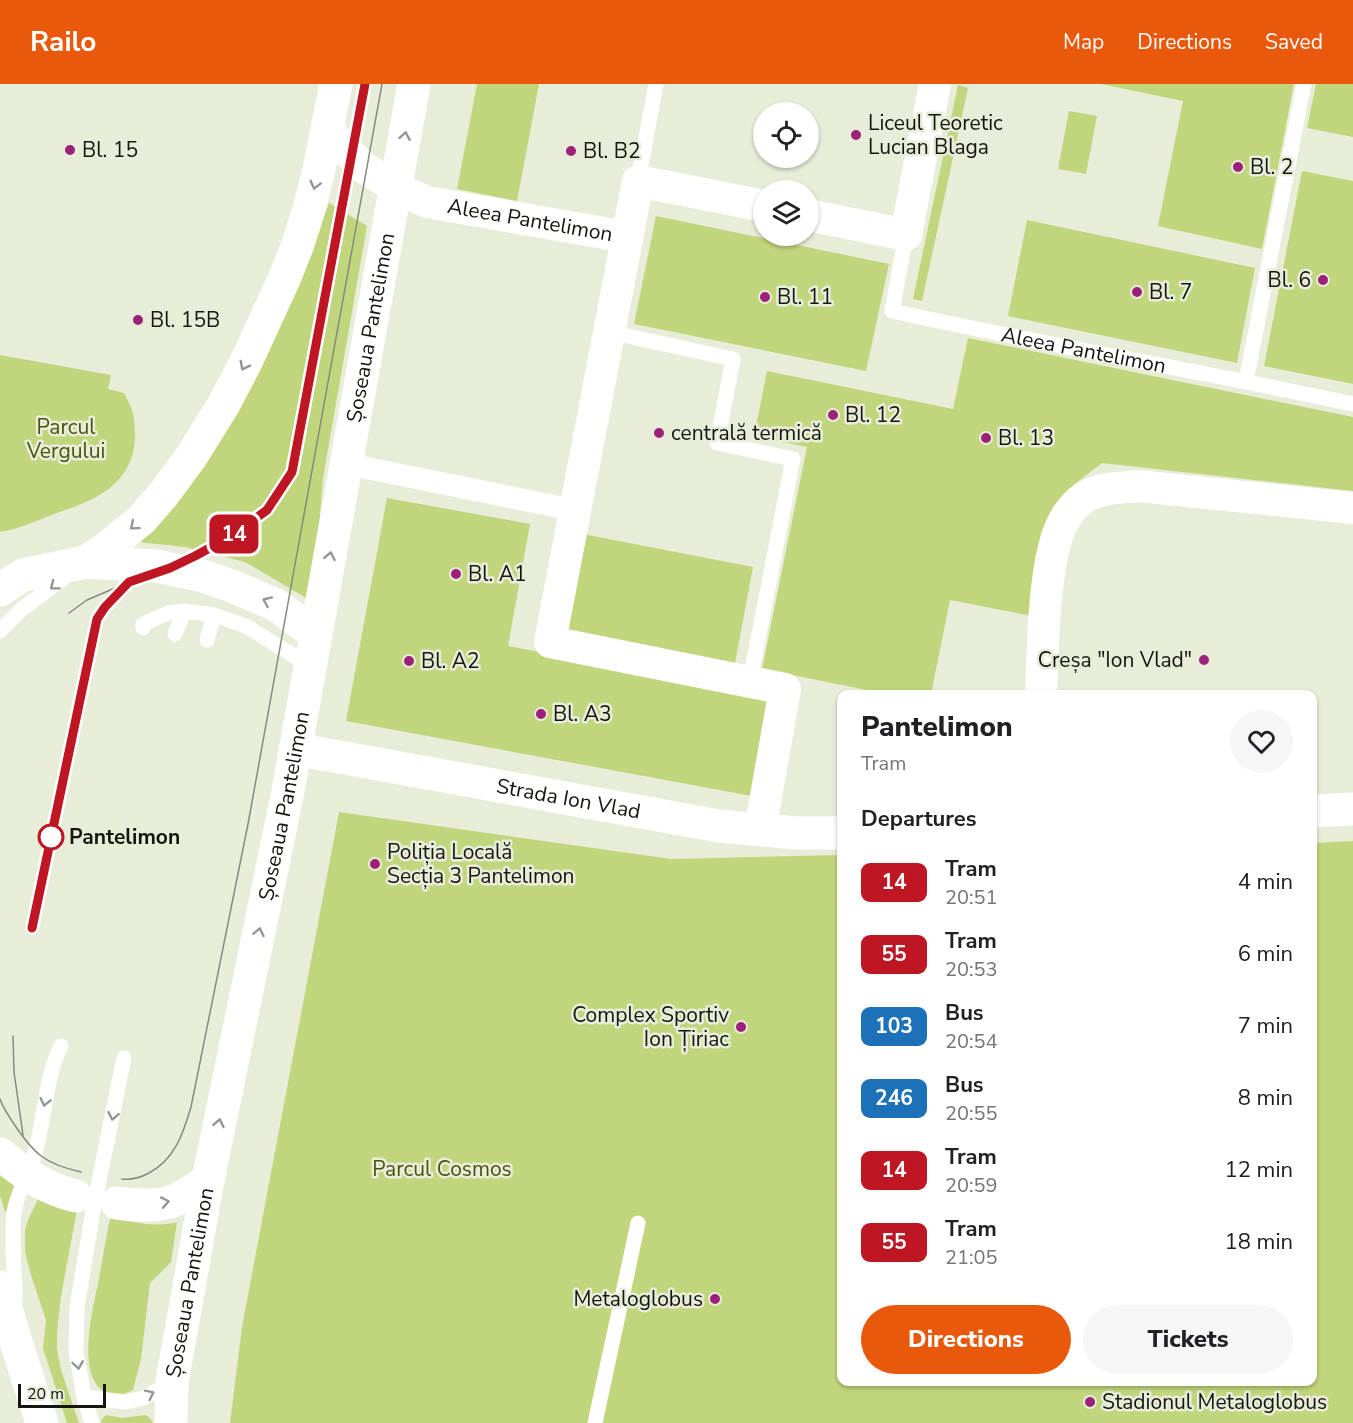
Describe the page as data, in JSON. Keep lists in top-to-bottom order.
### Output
{
  "streets": {
    "main road": ["Șoseaua Pantelimon", "Strada Ion Vlad"],
    "street": ["Aleea Pantelimon"]
  },
  "crossings": [
    ["Aleea Pantelimon", "Șoseaua Pantelimon"],
    ["Șoseaua Pantelimon", "Strada Ion Vlad"]
  ],
  "parks": ["Parcul Vergului", "Parcul Cosmos"],
  "places": [
    "Liceul Teoretic Lucian Blaga",
    "Bl. 15",
    "Bl. B2",
    "Bl. 2",
    "Bl. 6",
    "Bl. 7",
    "Bl. 11",
    "Bl. 15B",
    "Bl. 12",
    "centrală termică",
    "Bl. 13",
    "Bl. A1",
    "Creșa \"Ion Vlad\"",
    "Bl. A2",
    "Bl. A3",
    "Pantelimon",
    "Poliția Locală Secția 3 Pantelimon",
    "Complex Sportiv Ion Țiriac",
    "Metaloglobus",
    "Stadionul Metaloglobus"
  ],
  "lines": ["tram line 14"],
  "scale_bar": "20 m",
  "page": {
    "header": "Railo",
    "nav": ["Map", "Directions", "Saved"],
    "on_map": "14",
    "heading": [
      ["Pantelimon", "Tram"],
      "Departures"
    ],
    "list": [
      {
        "mark": "14",
        "name": "Tram",
        "note": "20:51",
        "value": "4 min"
      },
      {
        "mark": "55",
        "name": "Tram",
        "note": "20:53",
        "value": "6 min"
      },
      {
        "mark": "103",
        "name": "Bus",
        "note": "20:54",
        "value": "7 min"
      },
      {
        "mark": "246",
        "name": "Bus",
        "note": "20:55",
        "value": "8 min"
      },
      {
        "mark": "14",
        "name": "Tram",
        "note": "20:59",
        "value": "12 min"
      },
      {
        "mark": "55",
        "name": "Tram",
        "note": "21:05",
        "value": "18 min"
      }
    ],
    "buttons": ["Directions", "Tickets"],
    "scale": "20 m"
  }
}
